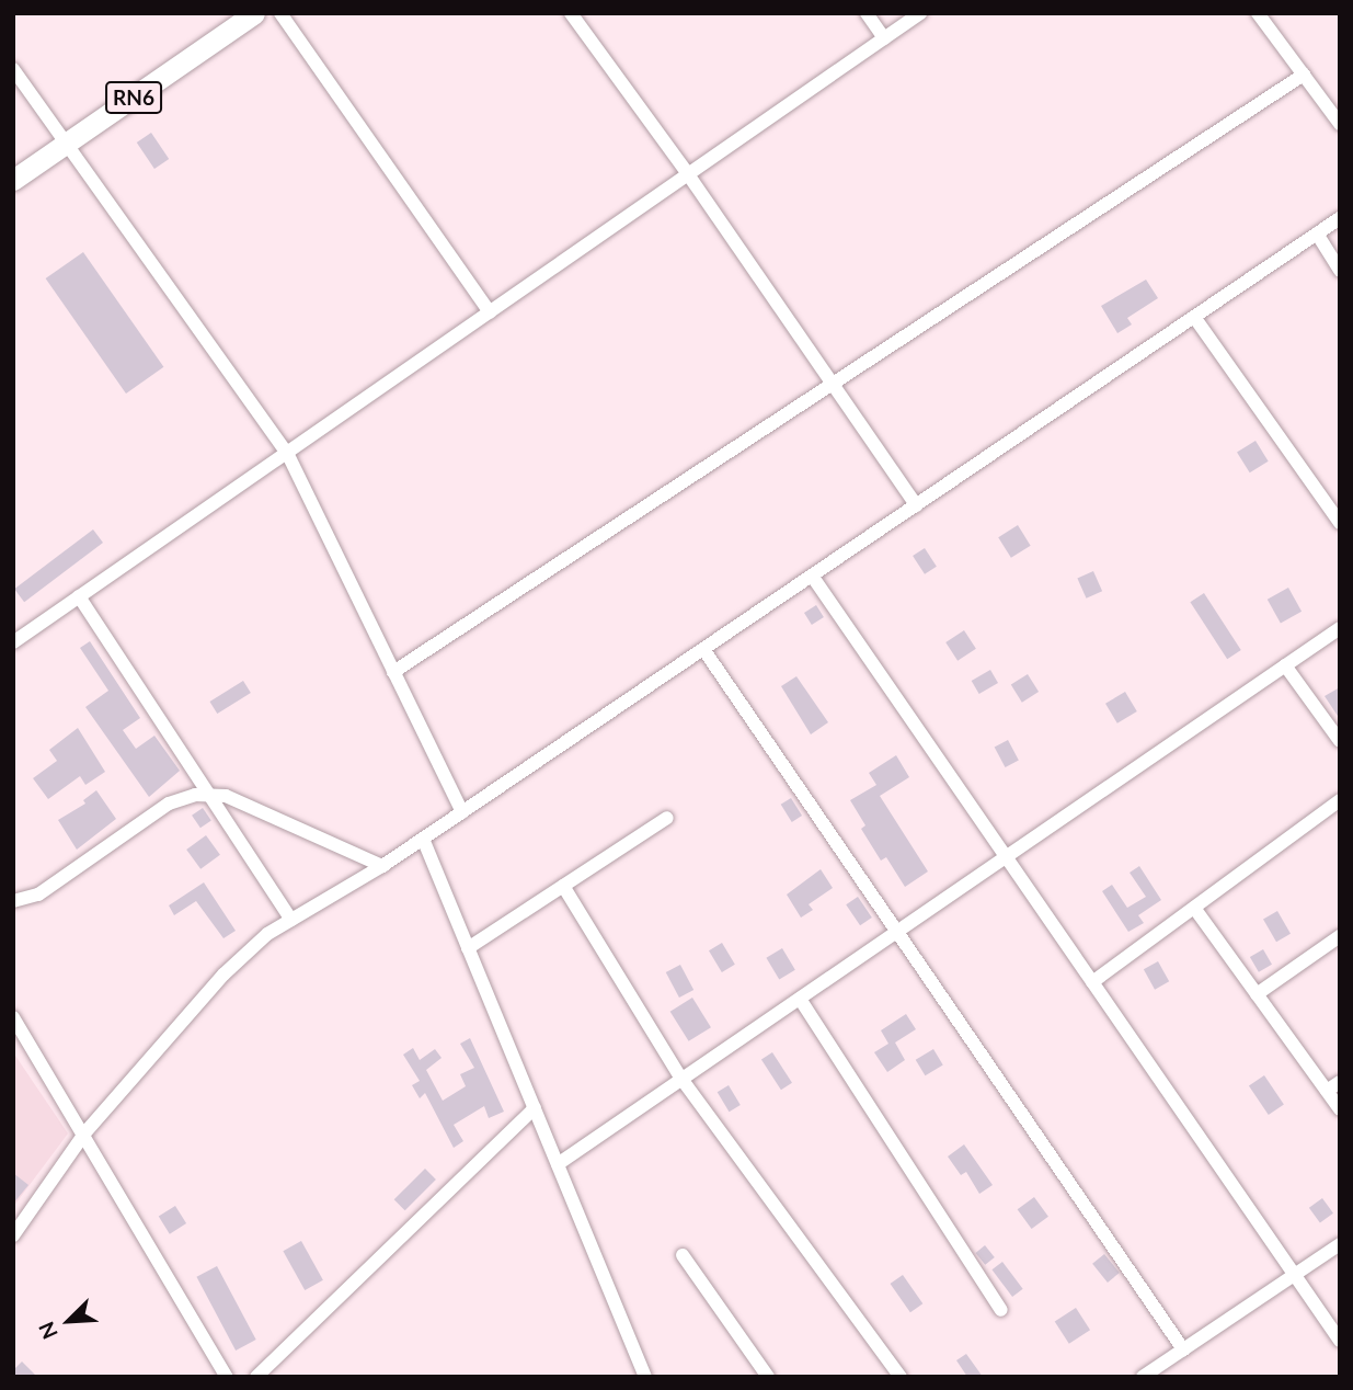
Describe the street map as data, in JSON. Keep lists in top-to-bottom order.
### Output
{
  "streets": {
    "main road": ["RN6"]
  },
  "north": "bottom left"
}
